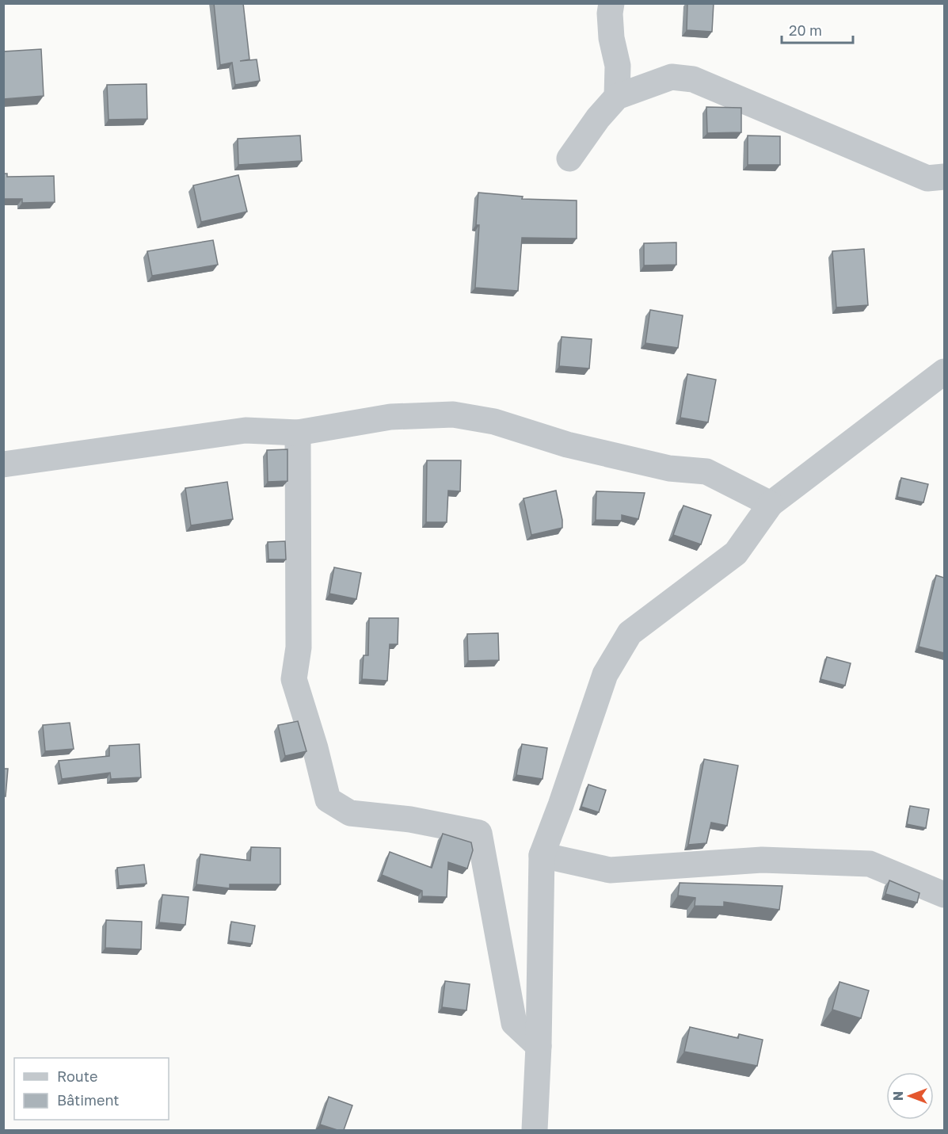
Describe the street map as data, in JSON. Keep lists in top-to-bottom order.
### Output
{
  "legend": ["Route", "Bâtiment"],
  "scale_bar": "20 m",
  "north": "left"
}
